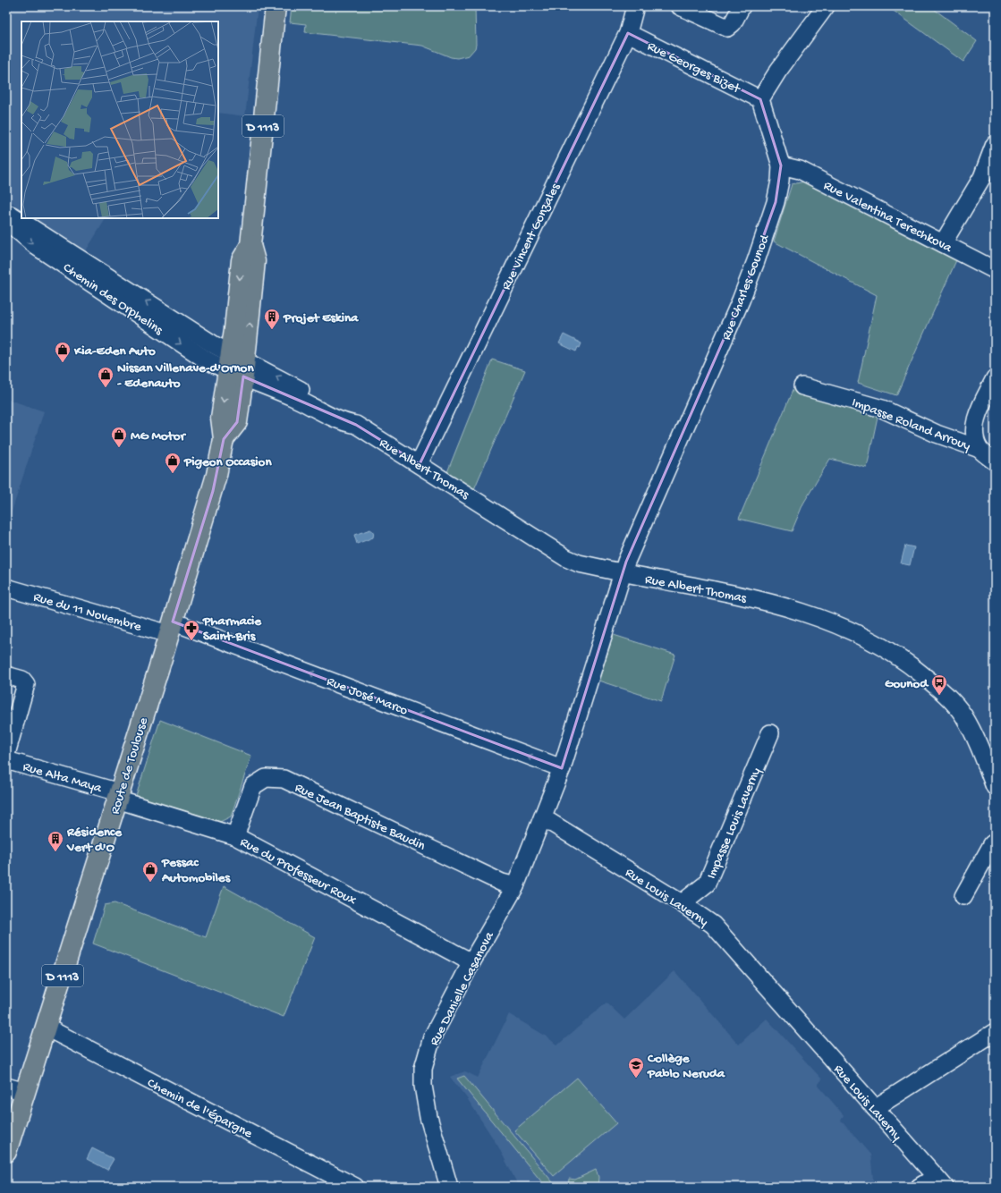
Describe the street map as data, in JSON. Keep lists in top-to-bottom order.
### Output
{
  "streets": {
    "main road": ["D 1113", "Route de Toulouse"],
    "street": [
      "Rue Georges Bizet",
      "Rue Valentina Terechkova",
      "Rue Vincent Gonzales",
      "Rue Charles Gounod",
      "Chemin des Orphelins",
      "Impasse Roland Arrouy",
      "Rue Albert Thomas",
      "Rue du 11 Novembre",
      "Rue José Marco",
      "Rue Alta Maya",
      "Rue Jean Baptiste Baudin",
      "Impasse Louis Laverny",
      "Rue du Professeur Roux",
      "Rue Louis Laverny",
      "Rue Danielle Casanova",
      "Chemin de l'Épargne"
    ]
  },
  "crossings": [
    ["Rue Georges Bizet", "Rue Vincent Gonzales"],
    ["Rue Georges Bizet", "Rue Charles Gounod"],
    ["Rue Valentina Terechkova", "Rue Charles Gounod"],
    ["Rue Vincent Gonzales", "Rue Albert Thomas"],
    ["Rue Charles Gounod", "Rue Albert Thomas"],
    ["Chemin des Orphelins", "Rue Albert Thomas"],
    ["Chemin des Orphelins", "Route de Toulouse"],
    ["Rue Albert Thomas", "Route de Toulouse"],
    ["Rue du 11 Novembre", "Rue José Marco"],
    ["Rue du 11 Novembre", "Route de Toulouse"],
    ["Rue José Marco", "Route de Toulouse"],
    ["Route de Toulouse", "Rue Alta Maya"],
    ["Route de Toulouse", "Rue du Professeur Roux"],
    ["Route de Toulouse", "Chemin de l'Épargne"],
    ["Rue Alta Maya", "Rue du Professeur Roux"],
    ["Rue Jean Baptiste Baudin", "Rue du Professeur Roux"],
    ["Rue Jean Baptiste Baudin", "Rue Danielle Casanova"],
    ["Impasse Louis Laverny", "Rue Louis Laverny"],
    ["Rue du Professeur Roux", "Rue Danielle Casanova"],
    ["Rue Louis Laverny", "Rue Danielle Casanova"]
  ],
  "one_way": ["Rue José Marco"],
  "places": {
    "building": ["Projet Eskina", "Résidence Vert d'O"],
    "shop": [
      "Kia-Eden Auto",
      "Nissan Villenave-d'Ornon - Edenauto",
      "MG Motor",
      "Pigeon Occasion",
      "Pessac Automobiles"
    ],
    "pharmacy": ["Pharmacie Saint-Bris"],
    "bus stop": ["Gounod"],
    "school or university": ["Collège Pablo Neruda"]
  }
}
